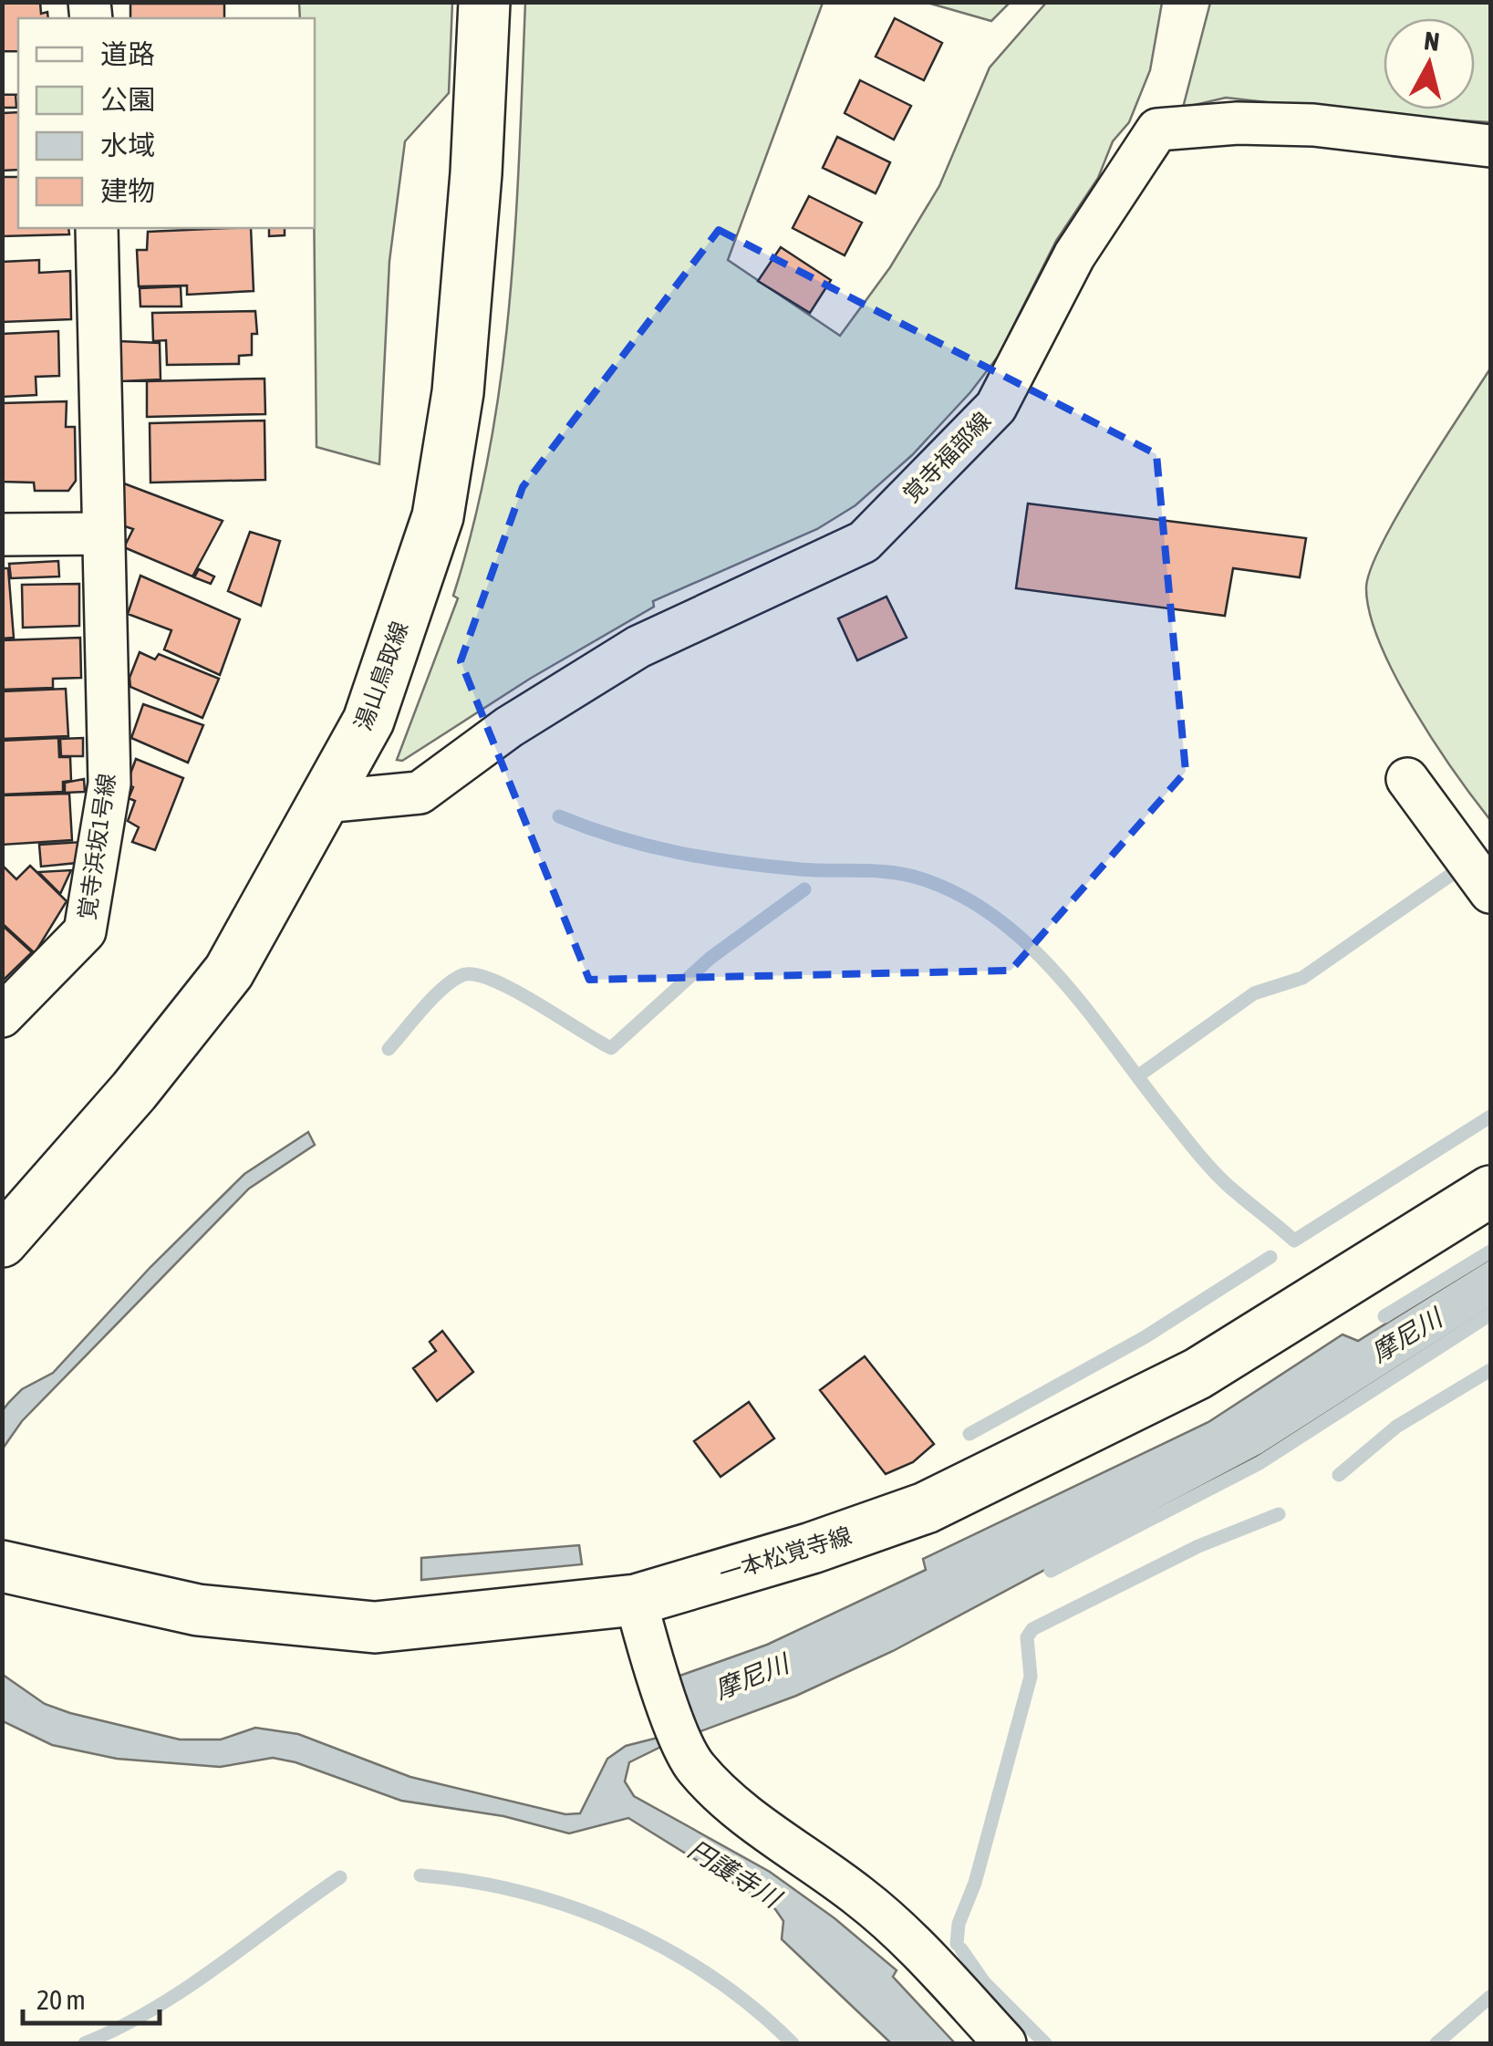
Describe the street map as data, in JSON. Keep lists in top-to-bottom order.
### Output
{
  "streets": {
    "main road": ["湯山鳥取線", "一本松覚寺線"],
    "street": ["覚寺福部線", "覚寺浜坂1号線"]
  },
  "crossings": [
    ["覚寺福部線", "湯山鳥取線"]
  ],
  "water": ["摩尼川", "円護寺川"],
  "legend": [
    "道路",
    "公園",
    "水域",
    "建物"
  ],
  "scale_bar": "20 m",
  "north": "top"
}
